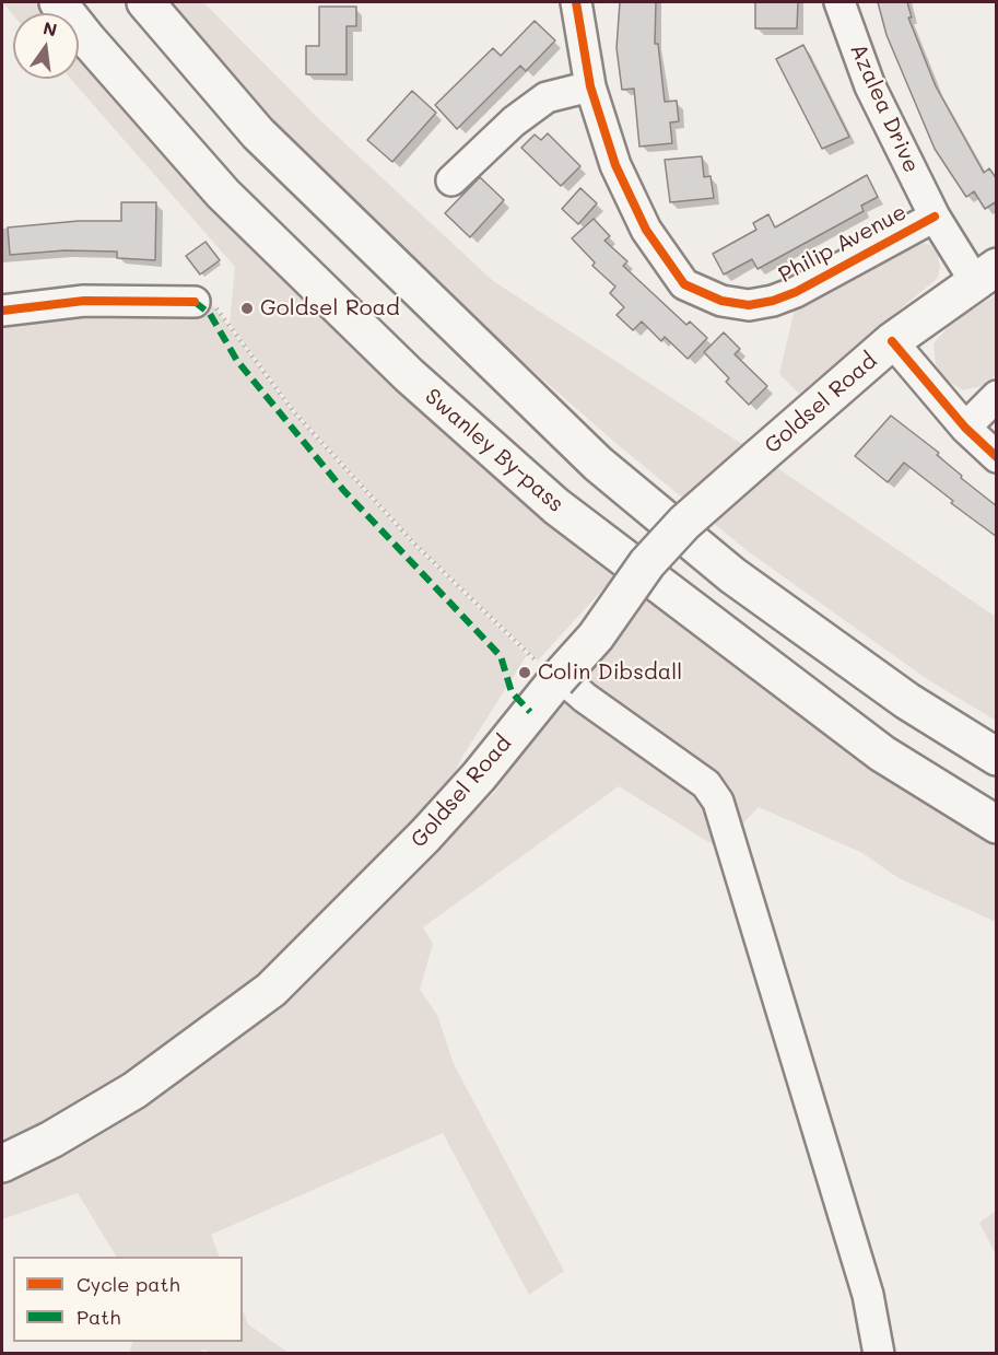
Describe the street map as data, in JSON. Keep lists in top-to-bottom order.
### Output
{
  "streets": {
    "main road": ["Goldsel Road", "Swanley By-pass"],
    "street": ["Azalea Drive", "Philip Avenue"]
  },
  "crossings": [
    ["Azalea Drive", "Philip Avenue"],
    ["Azalea Drive", "Goldsel Road"]
  ],
  "places": ["Goldsel Road", "Colin Dibsdall"],
  "legend": ["Cycle path", "Path"],
  "north": "top"
}
